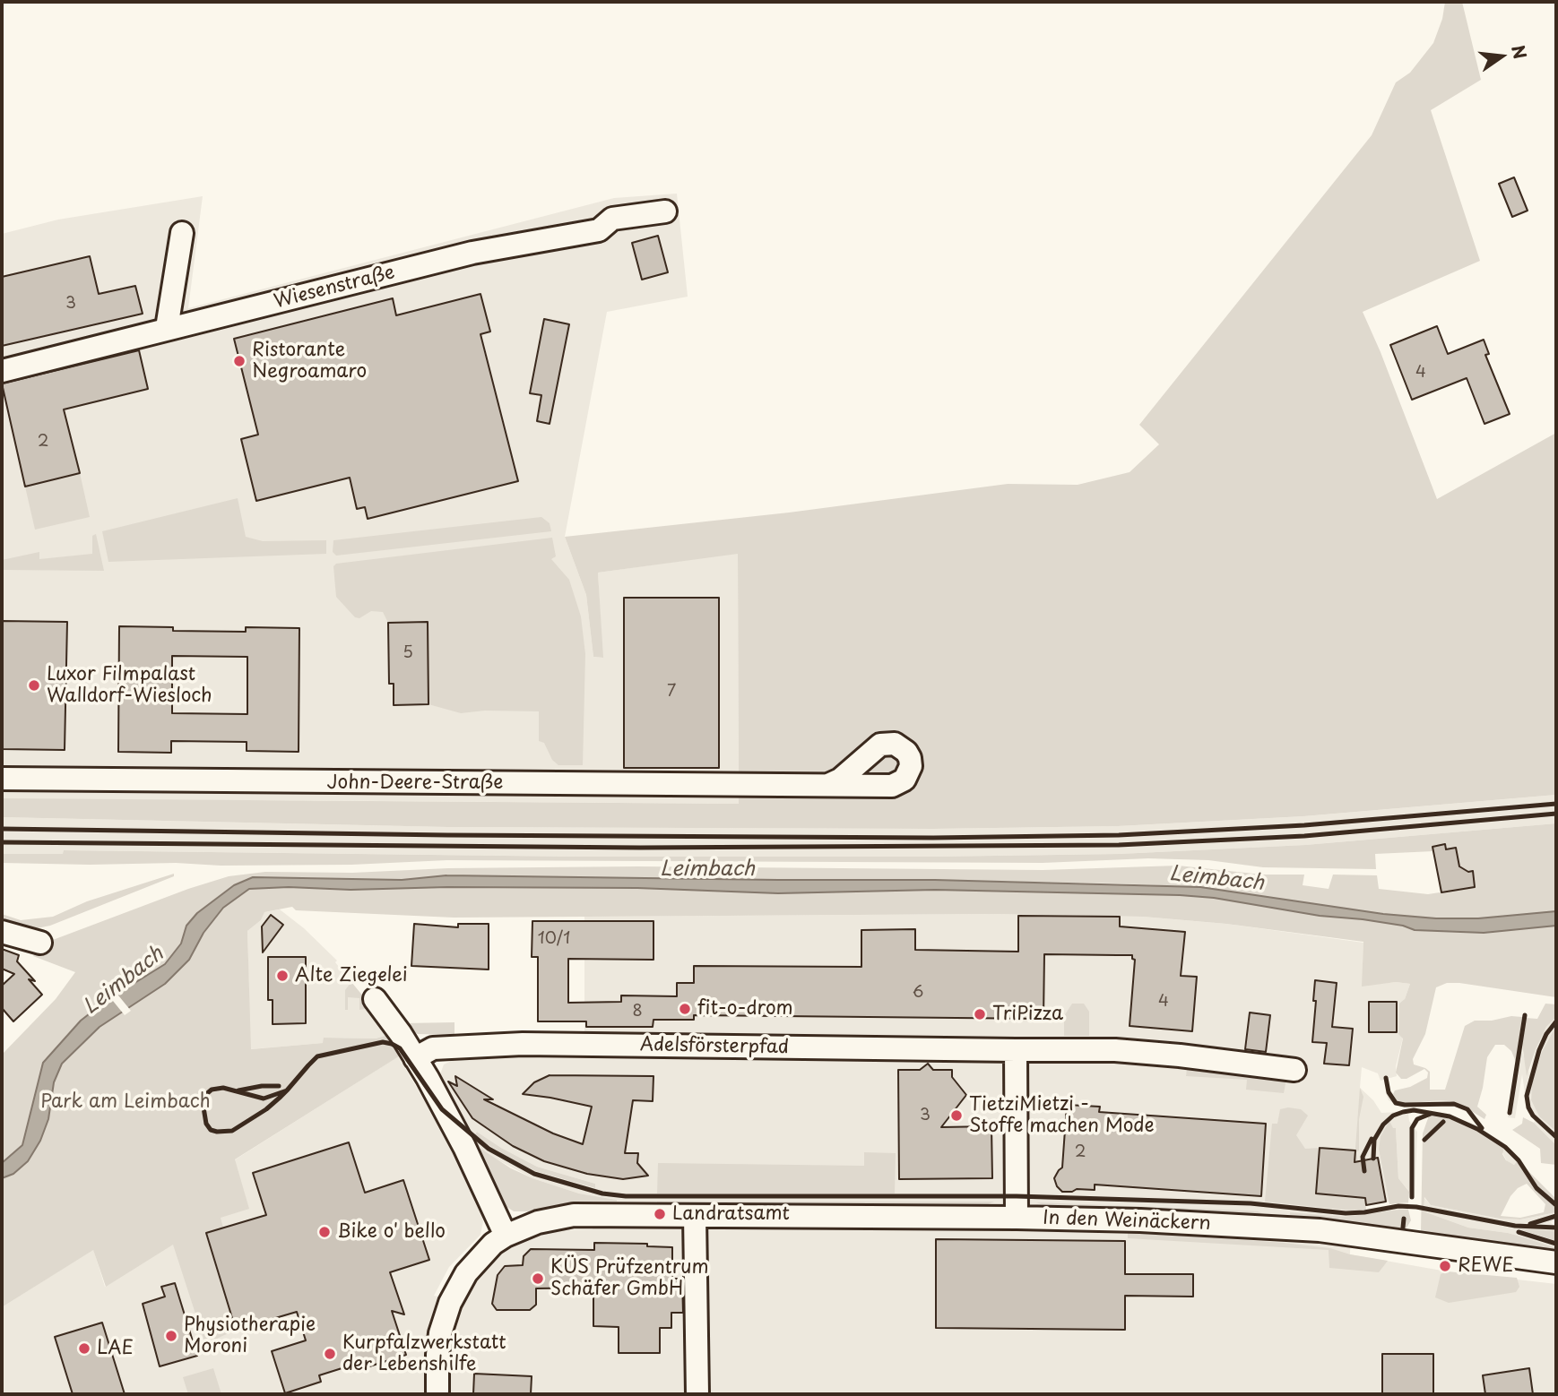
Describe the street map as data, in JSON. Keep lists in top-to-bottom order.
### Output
{
  "streets": {
    "street": [
      "Wiesenstraße",
      "John-Deere-Straße",
      "Adelsförsterpfad",
      "In den Weinäckern"
    ]
  },
  "water": ["Leimbach"],
  "parks": ["Park am Leimbach"],
  "places": [
    "Ristorante Negroamaro",
    "Luxor Filmpalast Walldorf-Wiesloch",
    "Alte Ziegelei",
    "fit-o-drom",
    "TriPizza",
    "TietziMietzi - Stoffe machen Mode",
    "Landratsamt",
    "Bike o' bello",
    "REWE",
    "KÜS Prüfzentrum Schäfer GmbH",
    "Physiotherapie Moroni",
    "LAE",
    "Kurpfalzwerkstatt der Lebenshilfe"
  ],
  "house_numbers": [
    "3",
    "4",
    "2",
    "5",
    "7",
    "10/1",
    "6",
    "4",
    "8",
    "3",
    "2"
  ],
  "north": "right"
}
